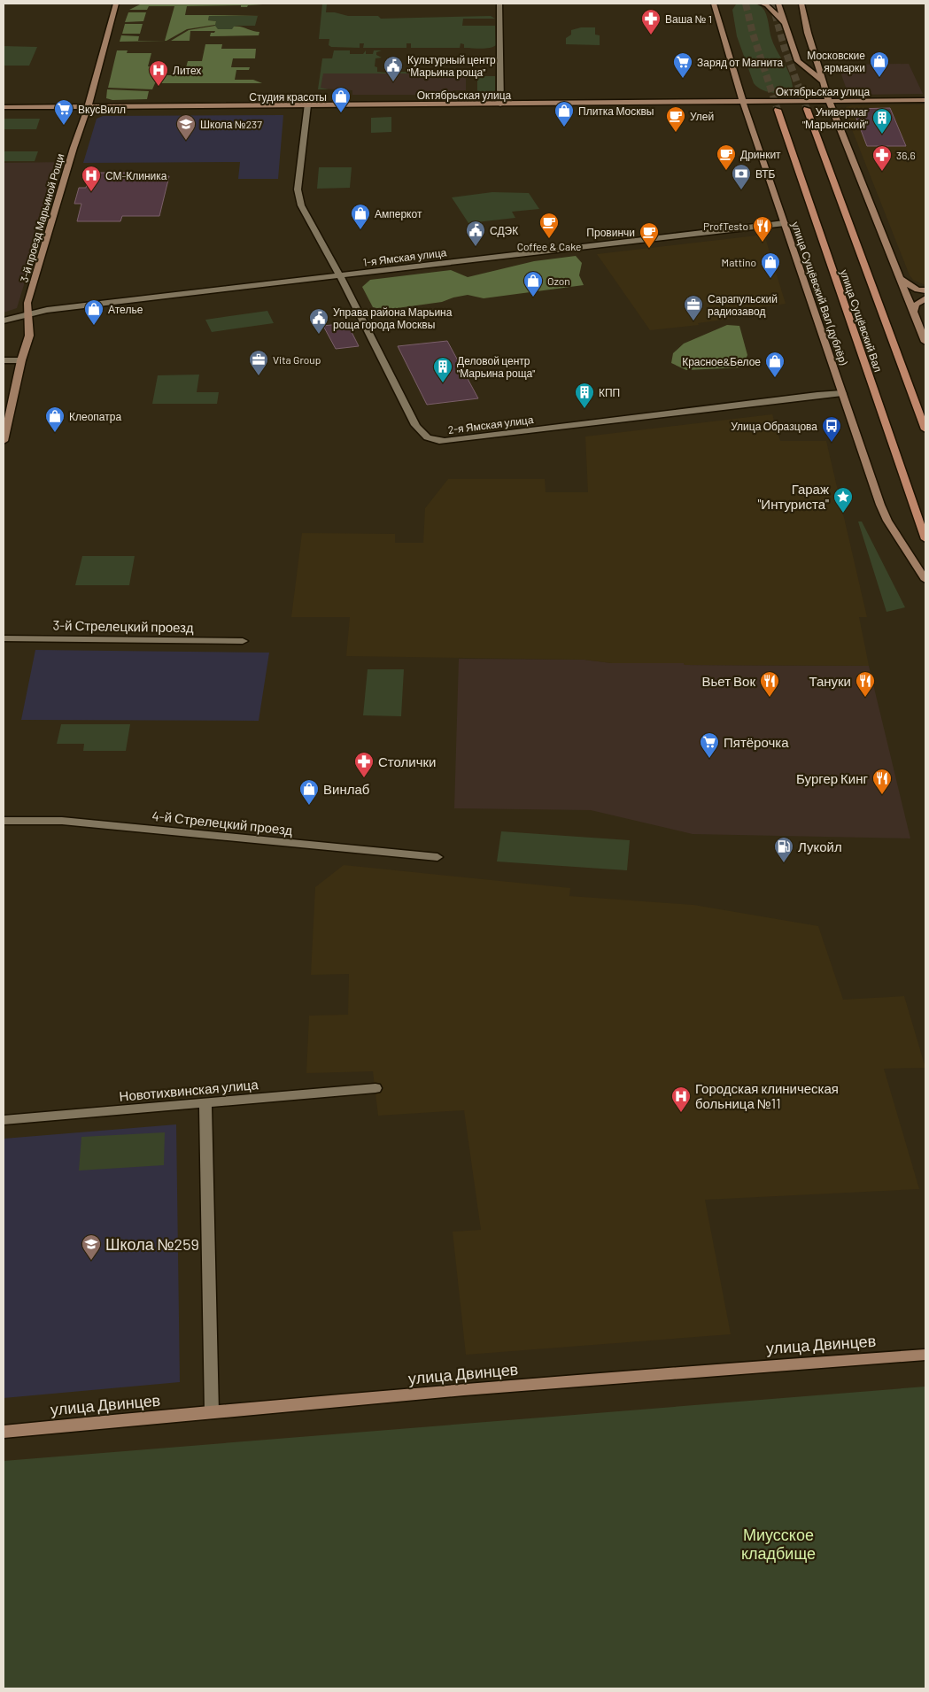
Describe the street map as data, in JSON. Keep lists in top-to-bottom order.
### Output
{
  "streets": {
    "main road": ["улица Сущёвский Вал"],
    "street": [
      "Октябрьская улица",
      "3-й проезд Марьиной Рощи",
      "1-я Ямская улица",
      "улица Сущёвский Вал (дублёр)",
      "2-я Ямская улица",
      "3-й Стрелецкий проезд",
      "4-й Стрелецкий проезд",
      "Новотихвинская улица",
      "улица Двинцев"
    ]
  },
  "crossings": [
    ["Октябрьская улица", "3-й проезд Марьиной Рощи"],
    ["Октябрьская улица", "улица Сущёвский Вал (дублёр)"],
    ["Октябрьская улица", "2-я Ямская улица"],
    ["3-й проезд Марьиной Рощи", "1-я Ямская улица"],
    ["1-я Ямская улица", "улица Сущёвский Вал (дублёр)"],
    ["1-я Ямская улица", "2-я Ямская улица"],
    ["улица Сущёвский Вал (дублёр)", "2-я Ямская улица"]
  ],
  "parks": ["Миусское кладбище"],
  "places": {
    "pharmacy": ["Ваша № 1", "36,6", "Столички"],
    "shop": [
      "Московские ярмарки",
      "Студия красоты",
      "Плитка Москвы",
      "Амперкот",
      "Mattino",
      "Ozon",
      "Ателье",
      "Красное&Белое",
      "Клеопатра",
      "Винлаб"
    ],
    "supermarket": ["Заряд от Магнита", "ВкусВилл", "Пятёрочка"],
    "public building": ["Культурный центр \"Марьина роща\"", "СДЭК", "Управа района Марьина роща города Москвы"],
    "hospital": ["Литех", "СМ-Клиника", "Городская клиническая больница №11"],
    "cafe": [
      "Улей",
      "Дринкит",
      "Coffee & Cake",
      "Провинчи"
    ],
    "building": ["Универмаг \"Марьинский\"", "Деловой центр \"Марьина роща\"", "КПП"],
    "school or university": ["Школа №237", "Школа №259"],
    "bank": ["ВТБ"],
    "restaurant": [
      "ProfTesto",
      "Вьет Вок",
      "Тануки",
      "Бургер Кинг"
    ],
    "office": ["Сарапульский радиозавод", "Vita Group"],
    "bus stop": ["Улица Образцова"],
    "place": ["Гараж \"Интуриста\""],
    "fuel station": ["Лукойл"]
  }
}
